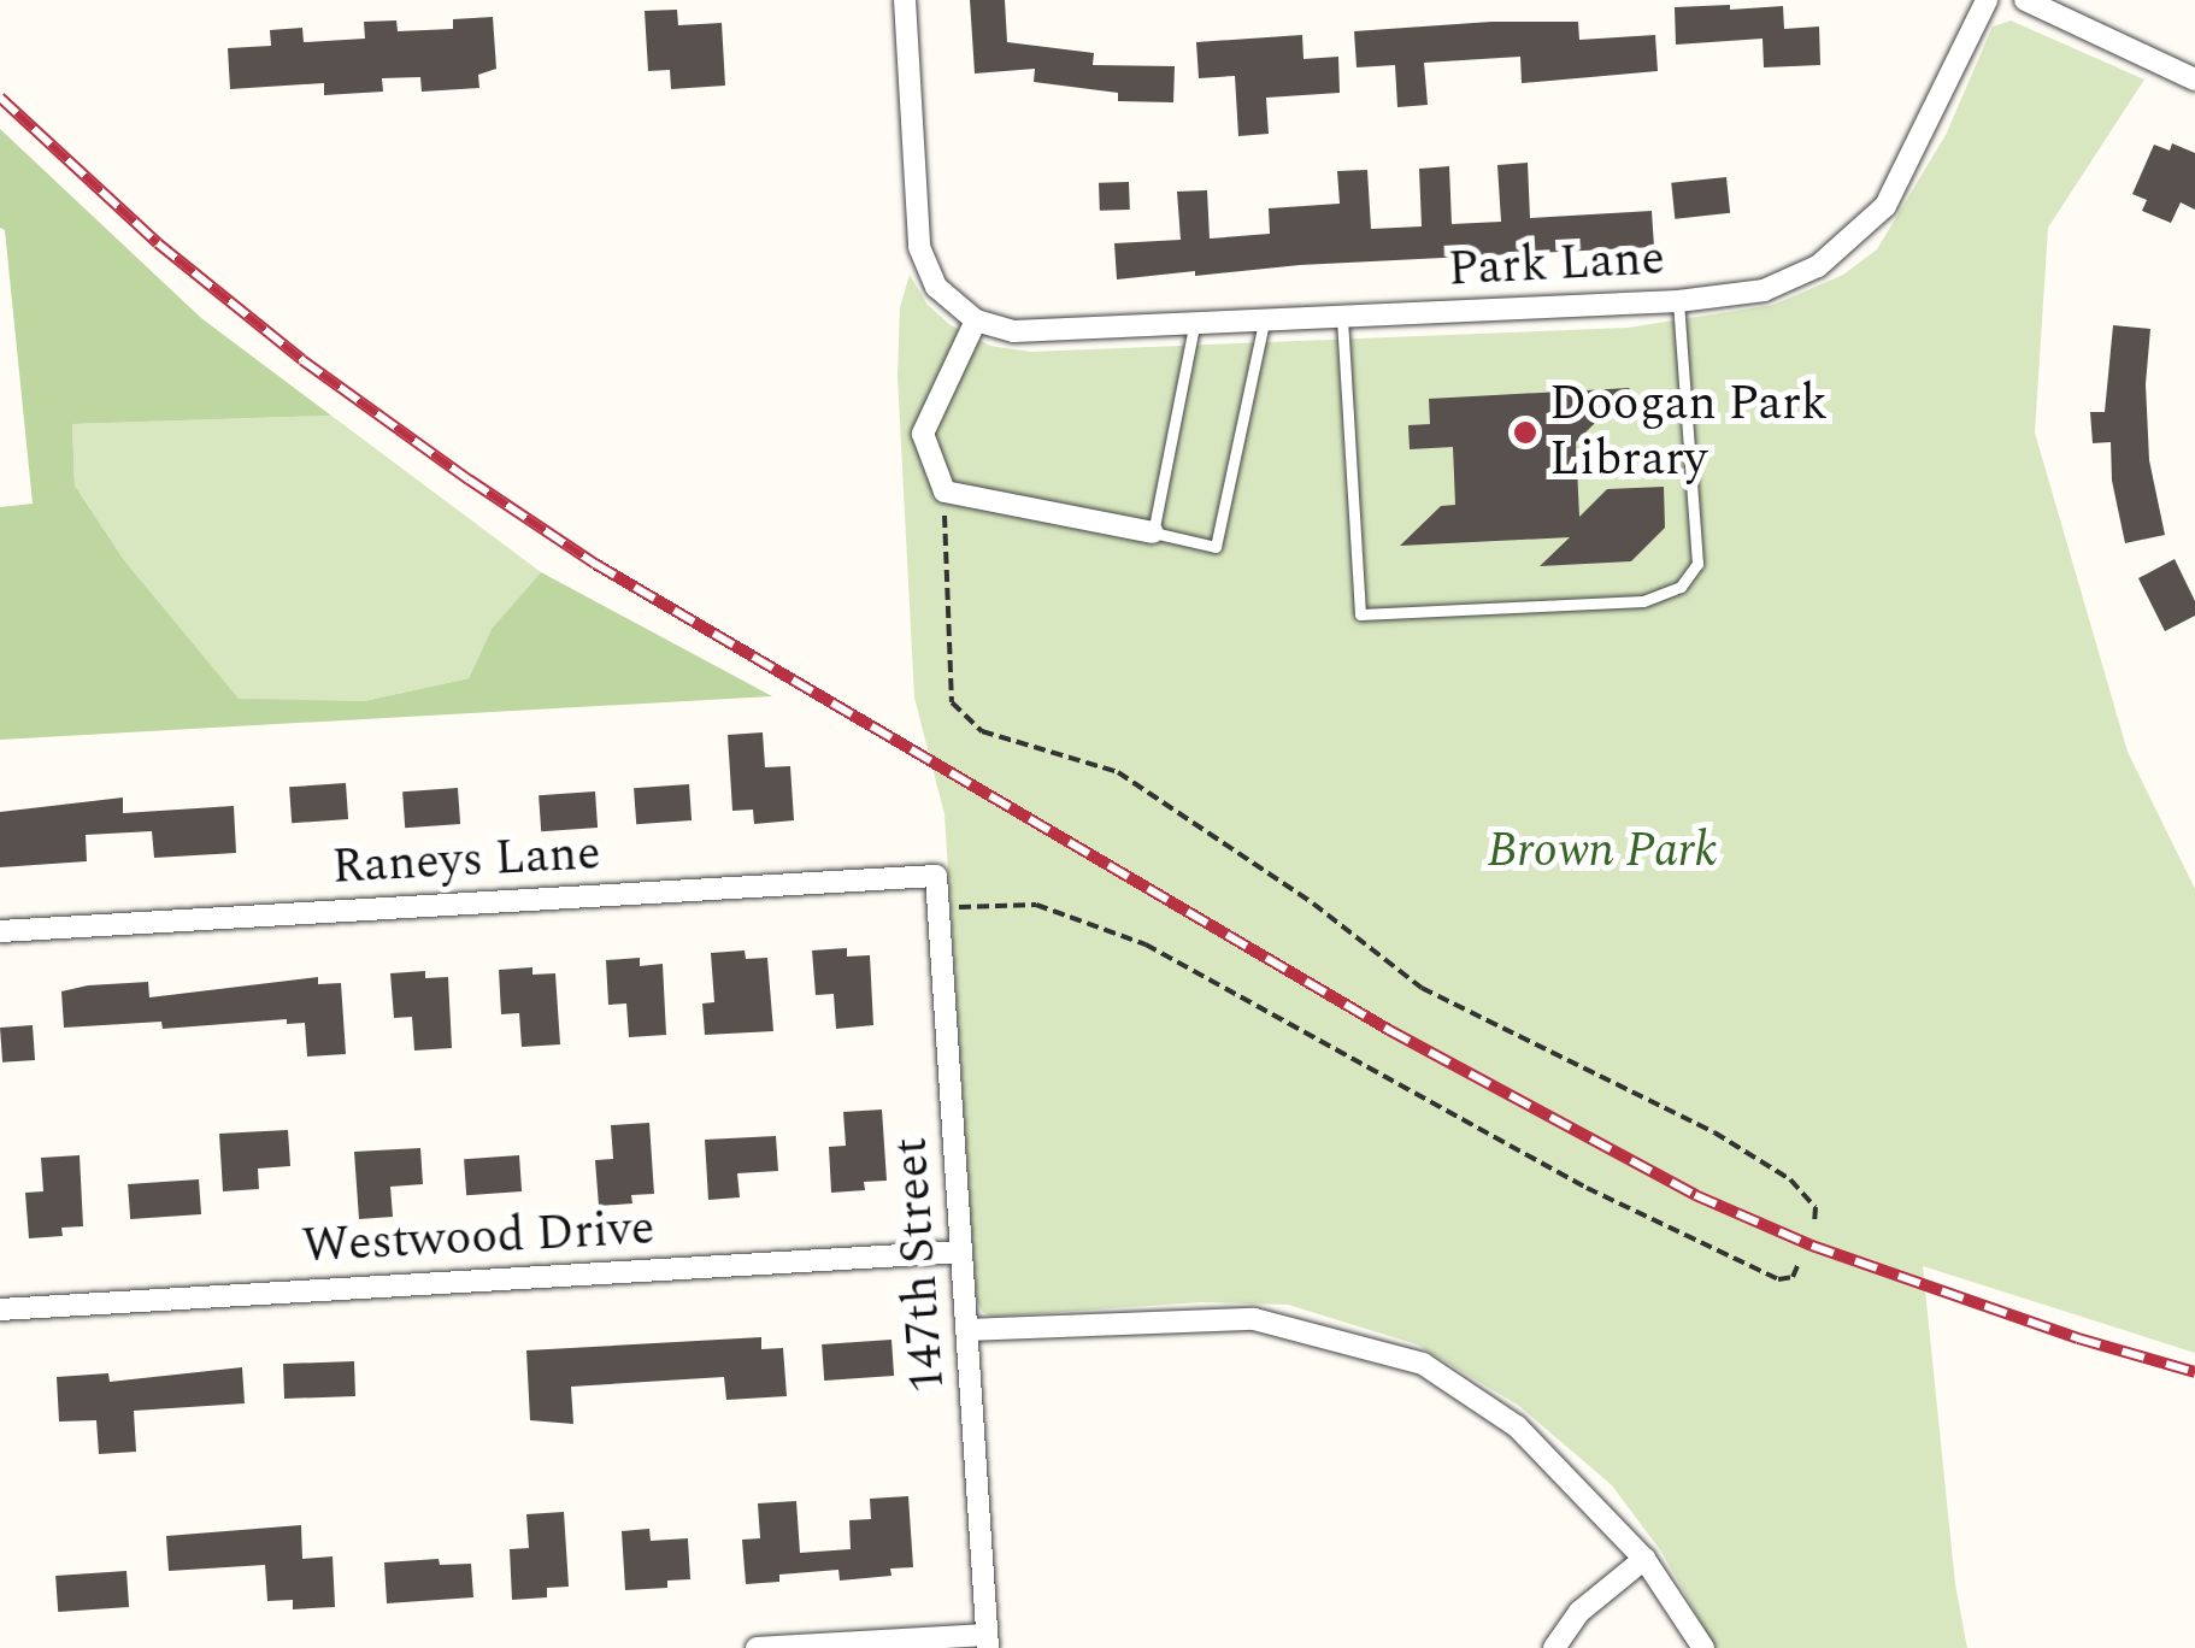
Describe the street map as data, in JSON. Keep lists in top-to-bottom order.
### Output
{
  "streets": {
    "street": [
      "Park Lane",
      "Raneys Lane",
      "Westwood Drive",
      "147th Street"
    ]
  },
  "crossings": [
    ["Raneys Lane", "147th Street"],
    ["Westwood Drive", "147th Street"]
  ],
  "parks": ["Brown Park"],
  "places": ["Doogan Park Library"]
}
